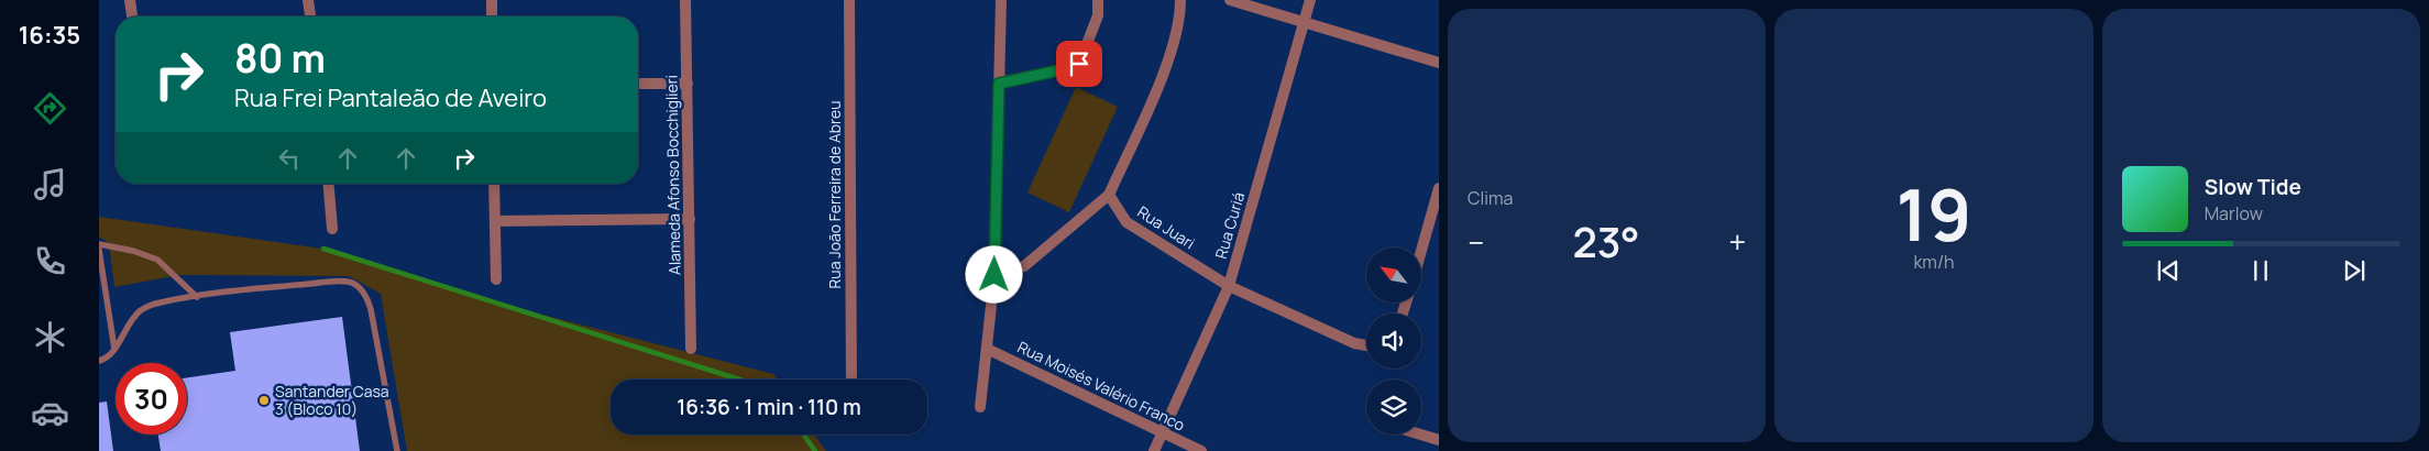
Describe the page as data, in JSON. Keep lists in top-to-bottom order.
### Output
{
  "streets": {
    "street": [
      "Alameda Afonso Bocchiglieri",
      "Rua João Ferreira de Abreu",
      "Rua Curiá",
      "Rua Juari",
      "Rua Moisés Valério Franco"
    ]
  },
  "crossings": [
    ["Rua Curiá", "Rua Juari"],
    ["Rua Curiá", "Rua Moisés Valério Franco"]
  ],
  "places": ["Santander Casa 3 (Bloco 10)"],
  "north": "top left",
  "page": {
    "tabs": "16:35",
    "tile": [
      "Clima",
      ["19", "km/h"]
    ],
    "turn": ["80 m", "Rua Frei Pantaleão de Aveiro"],
    "song": ["Slow Tide", "Marlow"],
    "heat": ["−", "23°", "+"],
    "limit": "30",
    "trip": "16:36 · 1 min · 110 m"
  }
}
